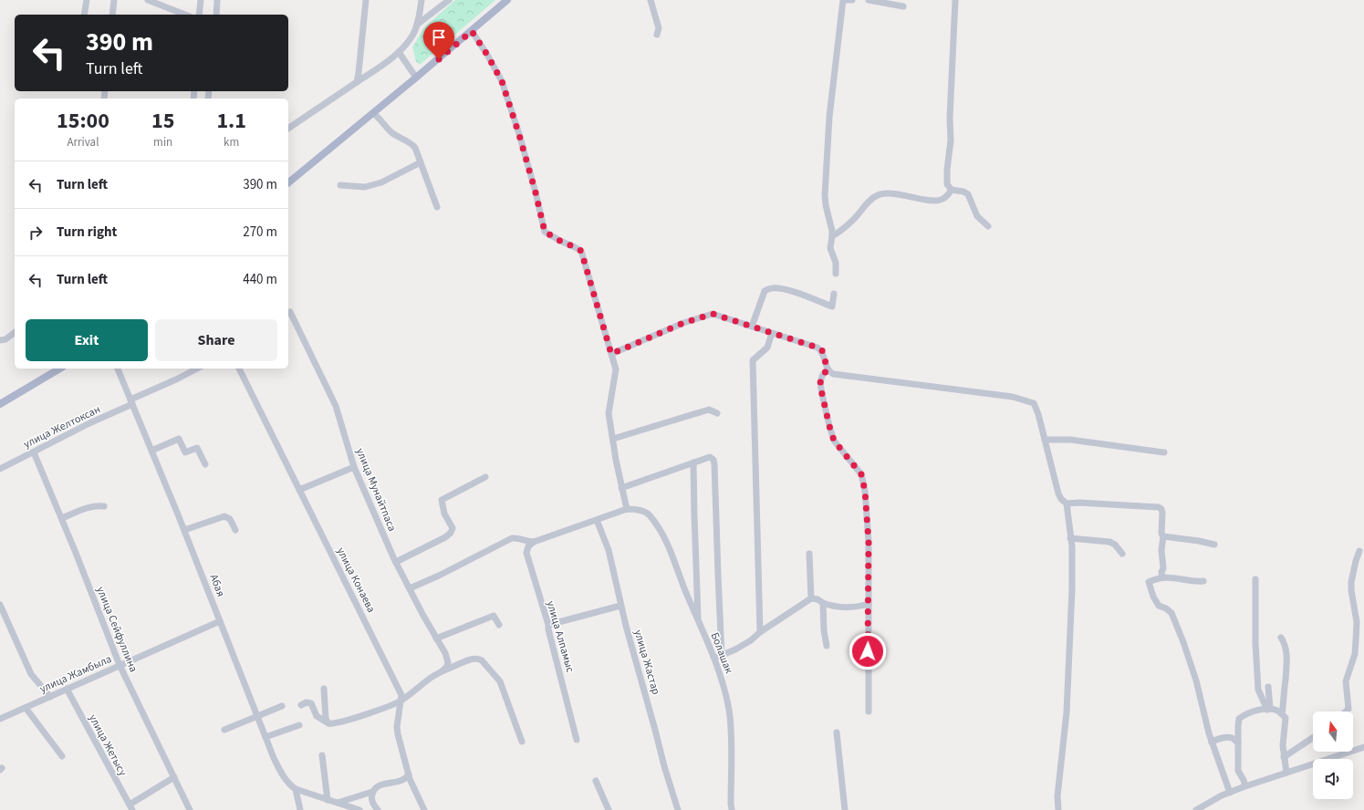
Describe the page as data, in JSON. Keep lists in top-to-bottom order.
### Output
{
  "streets": {
    "street": [
      "улица Желтоксан",
      "улица Мунайтпаса",
      "улица Конаева",
      "Абая",
      "улица Сейфуллина",
      "улица Алпамыс",
      "Болашак",
      "улица Жастар",
      "улица Жамбыла",
      "улица Жетысу"
    ]
  },
  "crossings": [
    ["улица Желтоксан", "Абая"],
    ["улица Желтоксан", "улица Сейфуллина"],
    ["Абая", "улица Жамбыла"],
    ["улица Сейфуллина", "улица Жамбыла"],
    ["улица Жамбыла", "улица Жетысу"]
  ],
  "north": "top",
  "page": {
    "turn": ["390 m", "Turn left"],
    "eta": [
      "15:00",
      "Arrival",
      "15",
      "min",
      "1.1",
      "km"
    ],
    "list": [
      {
        "name": "Turn left",
        "value": "390 m"
      },
      {
        "name": "Turn right",
        "value": "270 m"
      },
      {
        "name": "Turn left",
        "value": "440 m"
      }
    ],
    "buttons": ["Exit", "Share"]
  }
}
